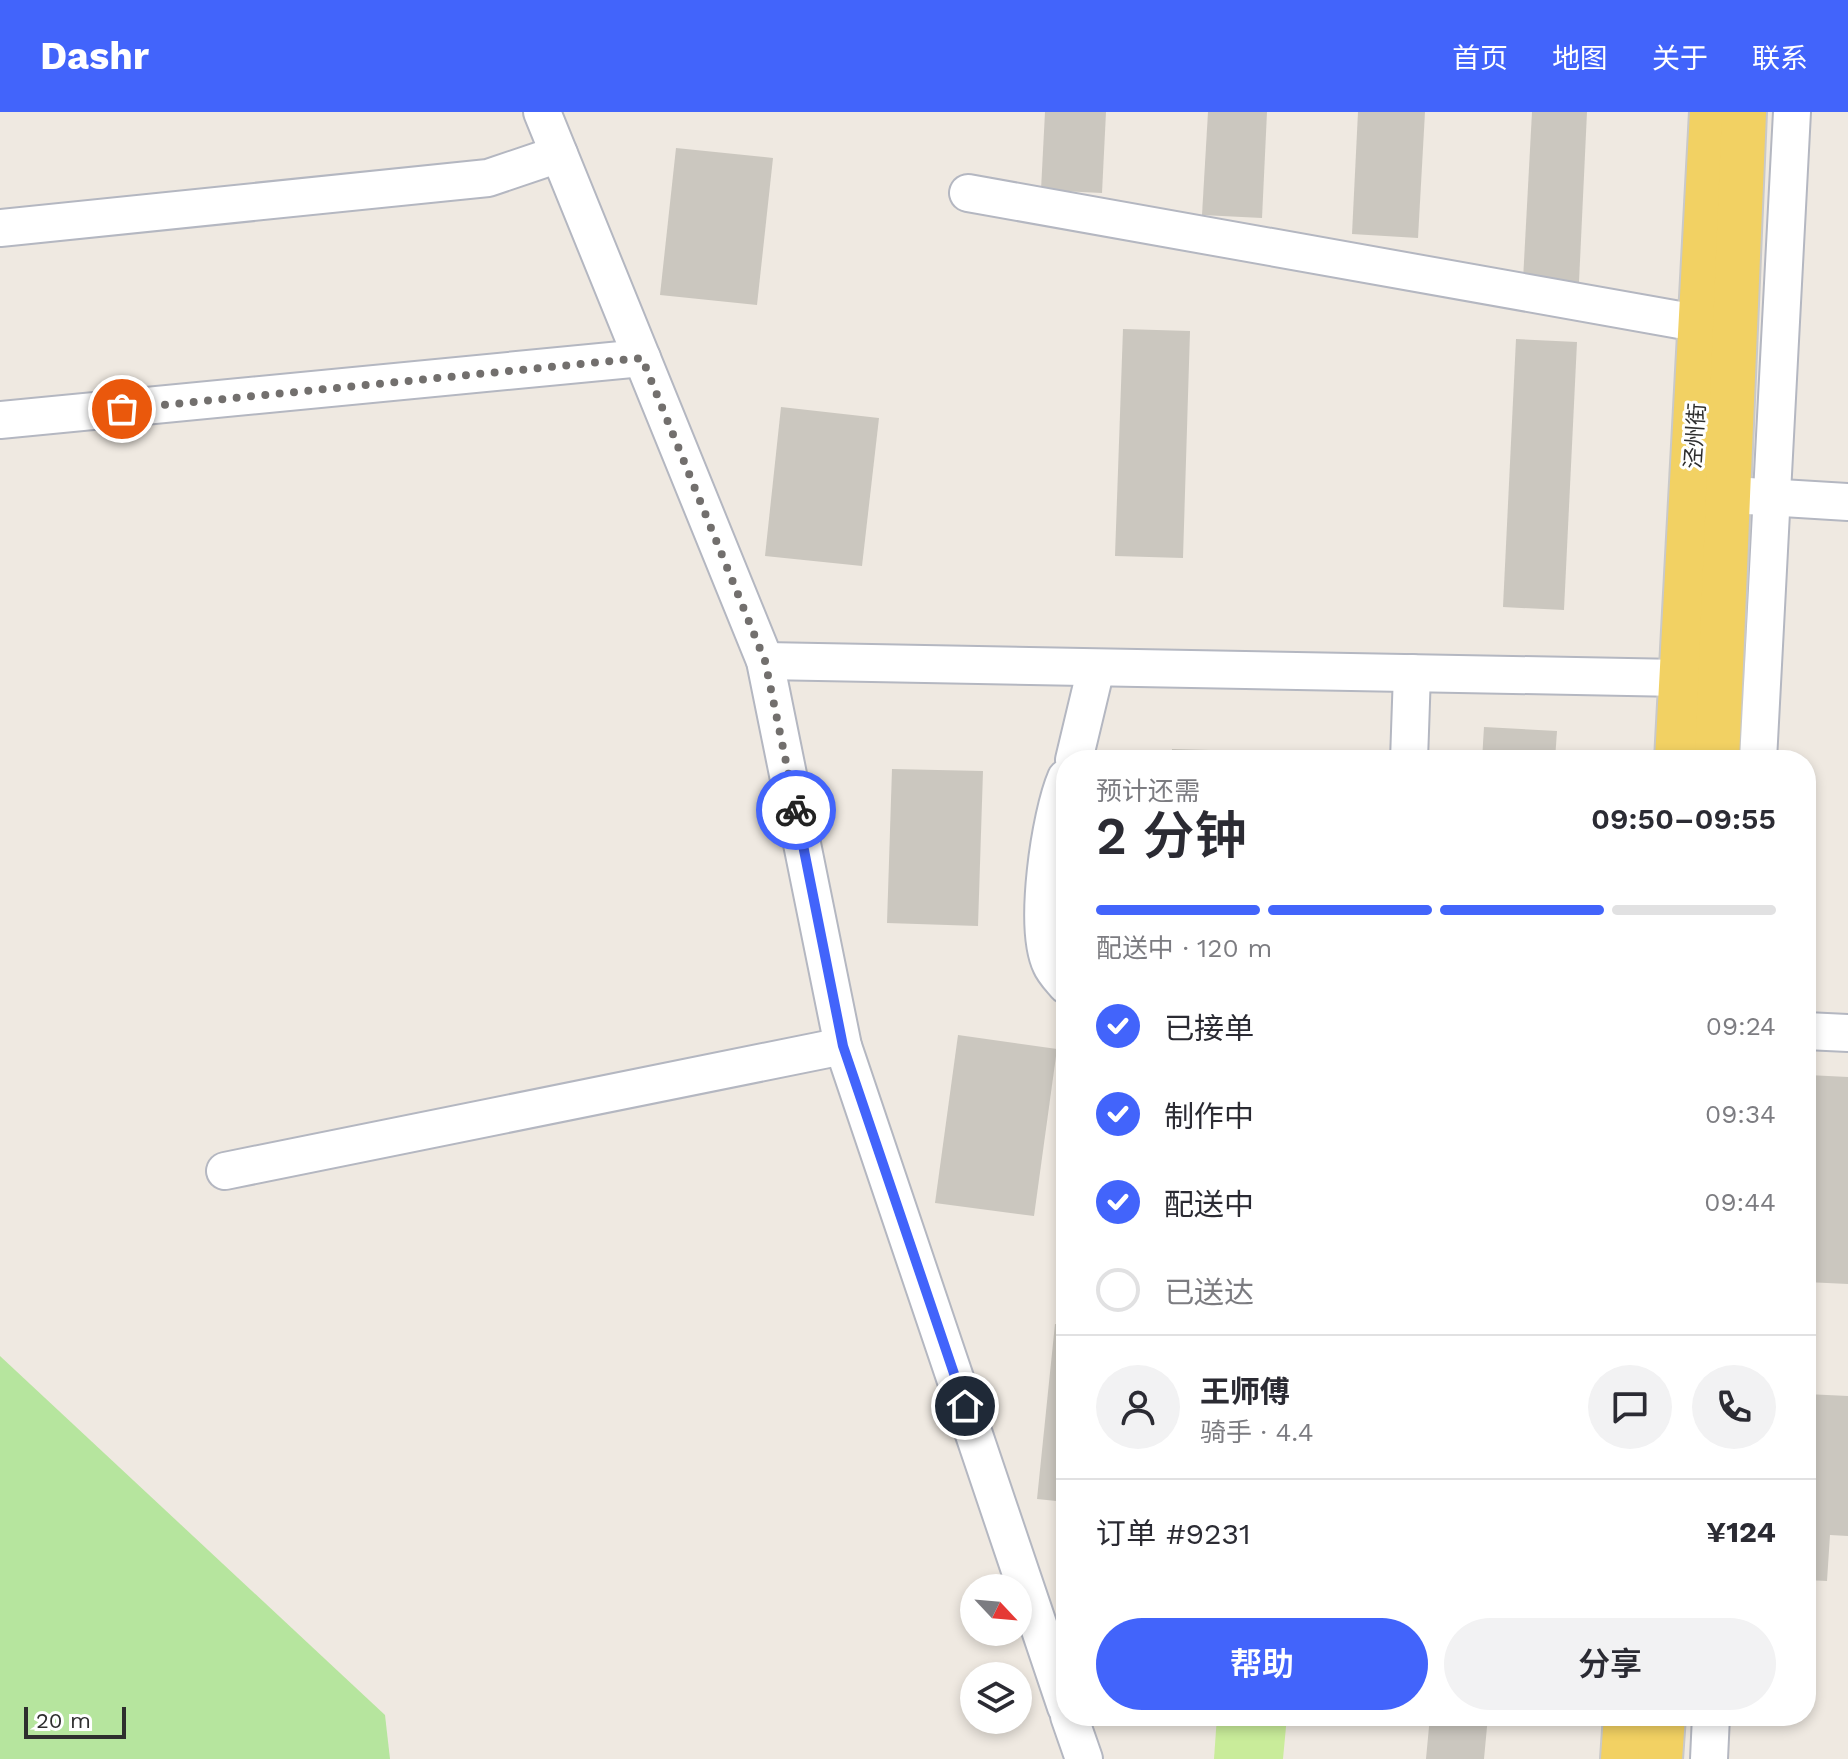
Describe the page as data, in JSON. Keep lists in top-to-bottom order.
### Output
{
  "streets": {
    "main road": ["泾州街"]
  },
  "scale_bar": "20 m",
  "north": "bottom right",
  "page": {
    "header": "Dashr",
    "nav": [
      "首页",
      "地图",
      "关于",
      "联系"
    ],
    "heading": ["2 分钟", "预计还需", "09:50–09:55"],
    "panel": [
      "王师傅",
      "骑手 · 4.4",
      "订单 #9231",
      "¥124"
    ],
    "bar": "配送中 · 120 m",
    "list": [
      ["已接单", "09:24"],
      ["制作中", "09:34"],
      ["配送中", "09:44"],
      "已送达"
    ],
    "buttons": ["帮助", "分享"],
    "scale": "20 m"
  }
}
